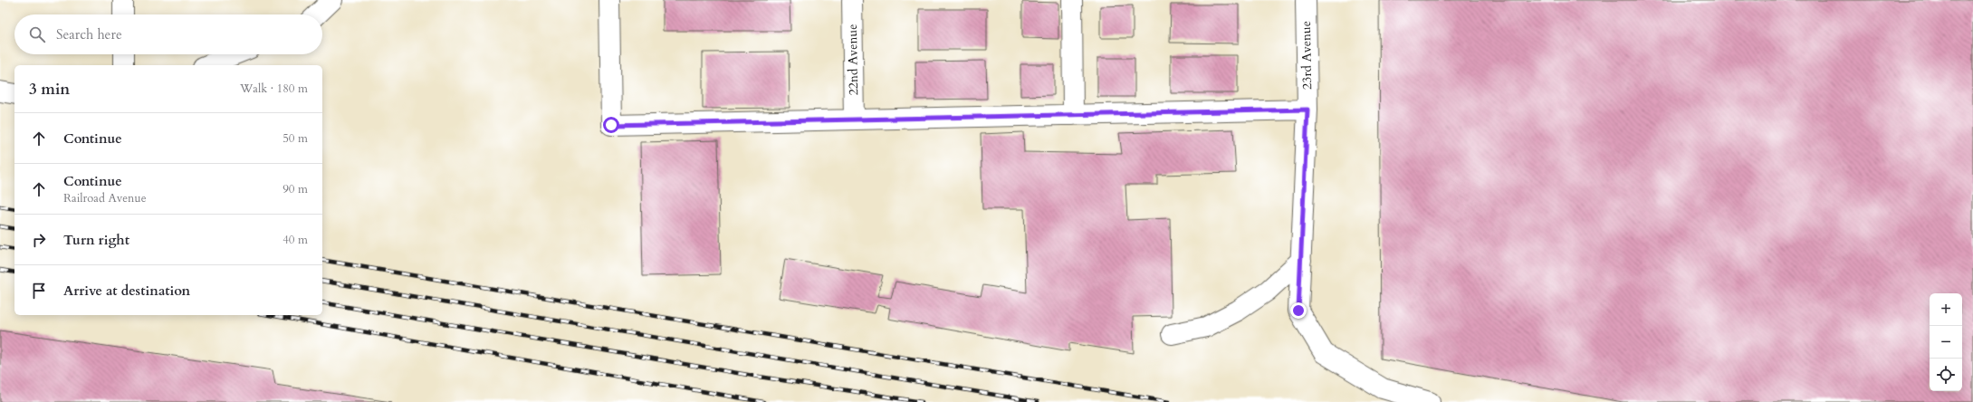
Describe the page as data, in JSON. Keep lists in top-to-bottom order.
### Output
{
  "streets": {
    "street": ["23rd Avenue", "22nd Avenue"]
  },
  "page": {
    "search": "Search here",
    "heading": ["3 min", "Walk · 180 m"],
    "list": [
      ["Continue", "50 m"],
      ["Continue", "Railroad Avenue", "90 m"],
      ["Turn right", "40 m"],
      "Arrive at destination"
    ],
    "map_buttons": ["+", "−"]
  }
}
